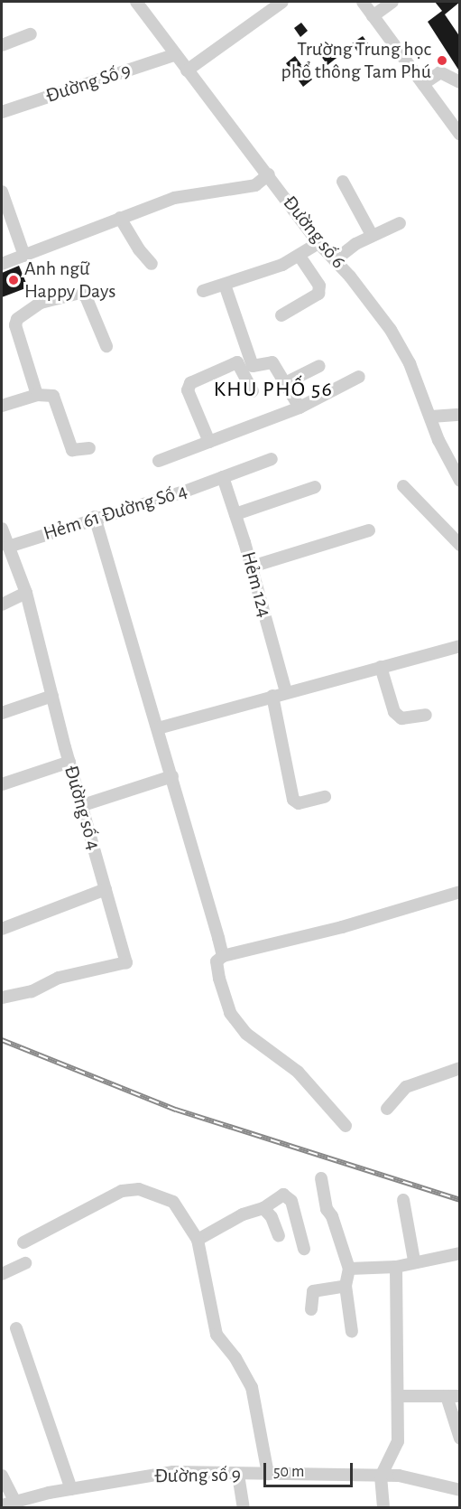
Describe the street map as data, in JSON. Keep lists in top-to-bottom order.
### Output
{
  "streets": {
    "street": [
      "Đường Số 9",
      "Đường số 6",
      "Hẻm 61 Đường Số 4",
      "Hẻm 124",
      "Đường số 4",
      "Đường số 9"
    ]
  },
  "crossings": [
    ["Đường Số 9", "Đường số 6"],
    ["Hẻm 61 Đường Số 4", "Hẻm 124"],
    ["Hẻm 61 Đường Số 4", "Đường số 4"]
  ],
  "districts": ["KHU PHỐ 56"],
  "places": ["Trường Trung học phổ thông Tam Phú", "Anh ngữ Happy Days"],
  "scale_bar": "50 m"
}
